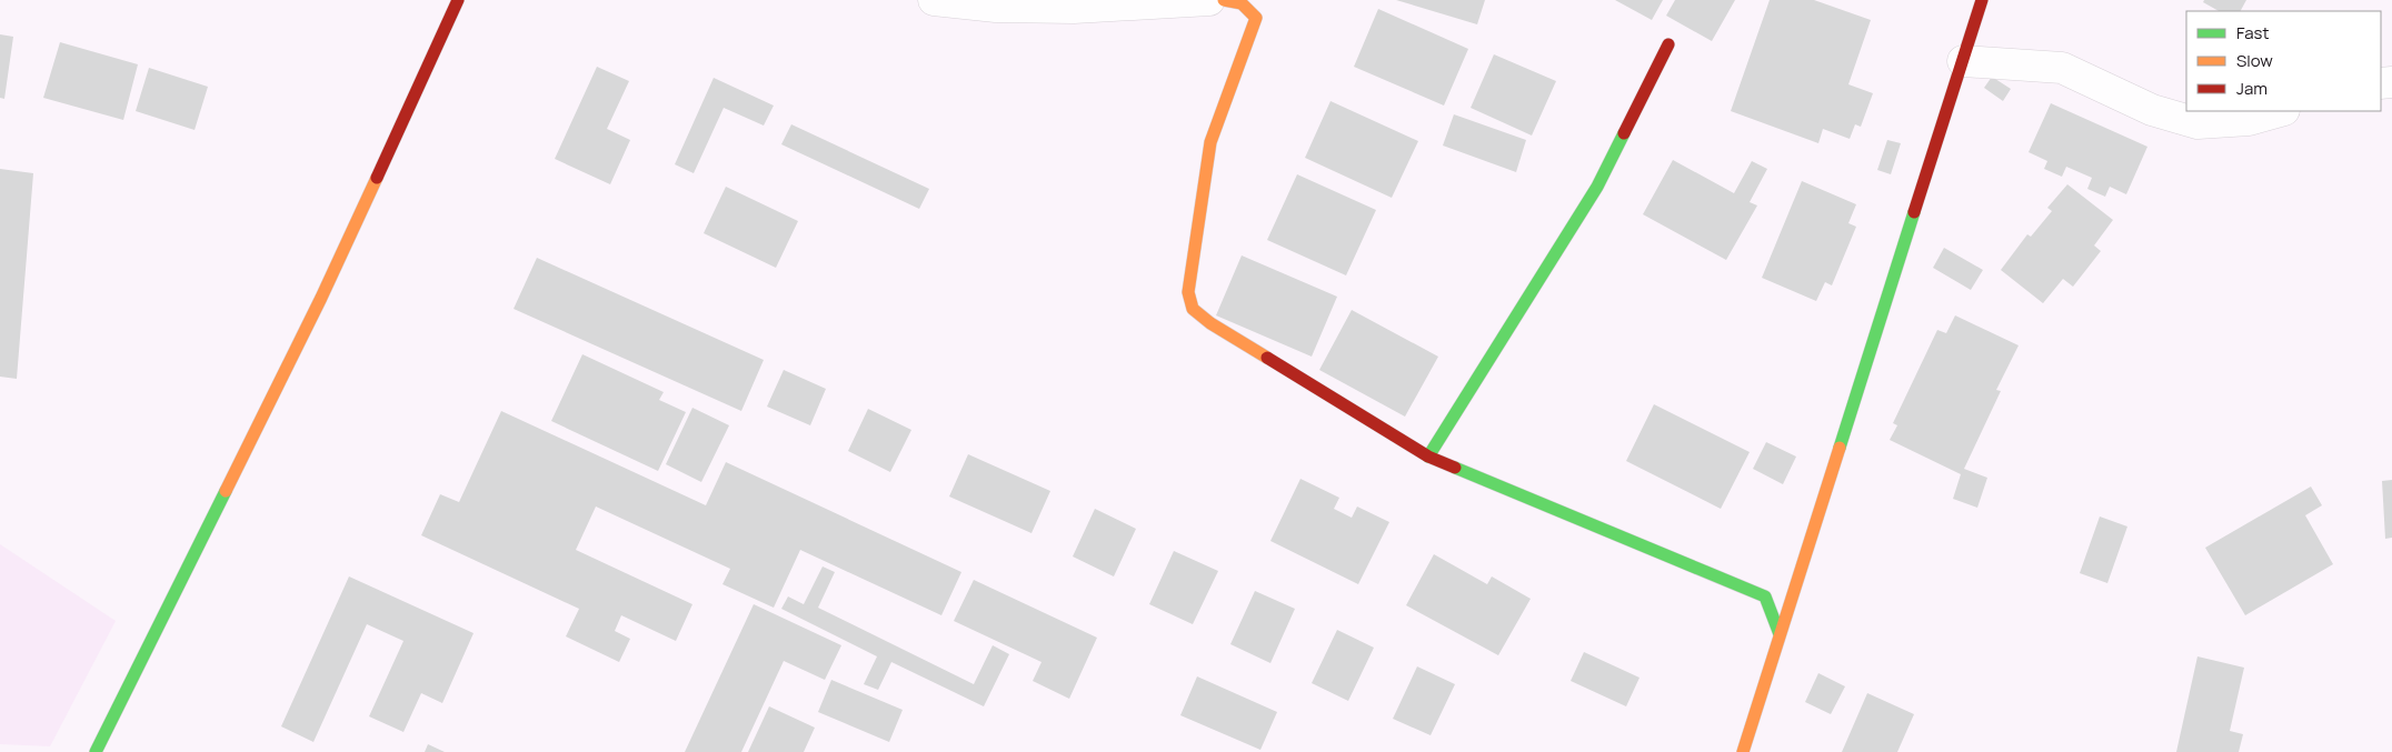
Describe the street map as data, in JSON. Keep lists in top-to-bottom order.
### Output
{
  "legend": ["Fast", "Slow", "Jam"]
}
